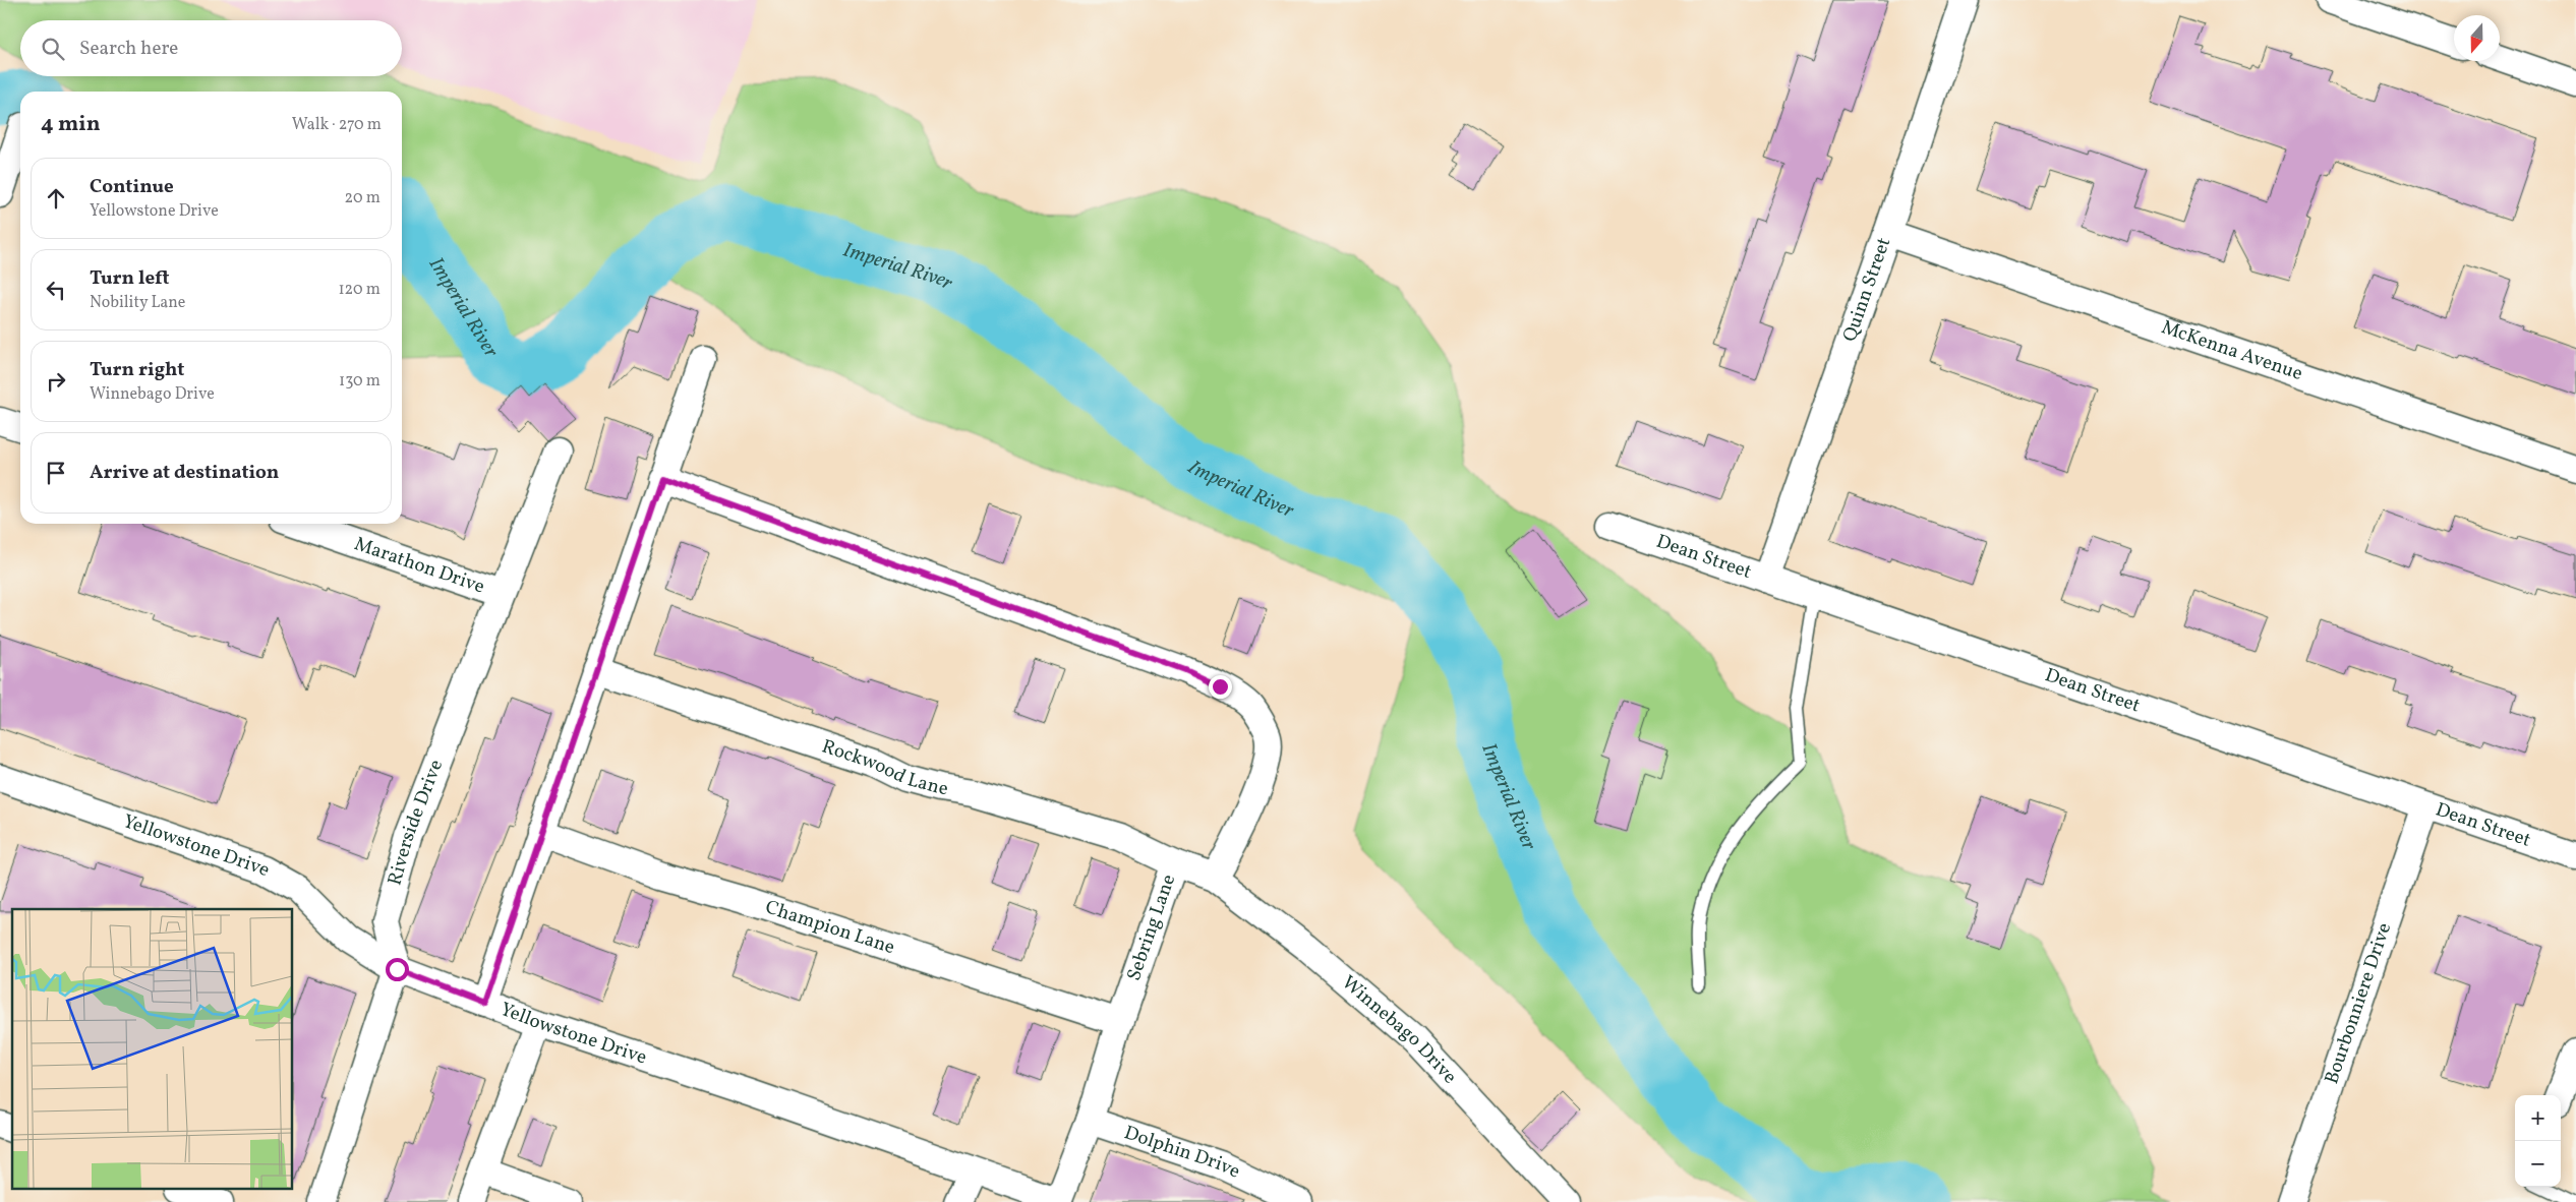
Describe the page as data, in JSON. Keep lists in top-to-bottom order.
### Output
{
  "streets": {
    "street": [
      "Quinn Street",
      "McKenna Avenue",
      "Dean Street",
      "Marathon Drive",
      "Rockwood Lane",
      "Riverside Drive",
      "Yellowstone Drive",
      "Champion Lane",
      "Sebring Lane",
      "Bourbonniere Drive",
      "Winnebago Drive",
      "Dolphin Drive"
    ]
  },
  "crossings": [
    ["Quinn Street", "McKenna Avenue"],
    ["Quinn Street", "Dean Street"],
    ["Dean Street", "Bourbonniere Drive"],
    ["Marathon Drive", "Riverside Drive"],
    ["Rockwood Lane", "Sebring Lane"],
    ["Riverside Drive", "Yellowstone Drive"],
    ["Yellowstone Drive", "Sebring Lane"],
    ["Champion Lane", "Sebring Lane"],
    ["Sebring Lane", "Winnebago Drive"],
    ["Sebring Lane", "Dolphin Drive"]
  ],
  "water": ["Imperial River"],
  "north": "bottom",
  "page": {
    "search": "Search here",
    "heading": ["4 min", "Walk · 270 m"],
    "list": [
      ["Continue", "Yellowstone Drive", "20 m"],
      ["Turn left", "Nobility Lane", "120 m"],
      ["Turn right", "Winnebago Drive", "130 m"],
      "Arrive at destination"
    ],
    "map_buttons": ["+", "−"]
  }
}
